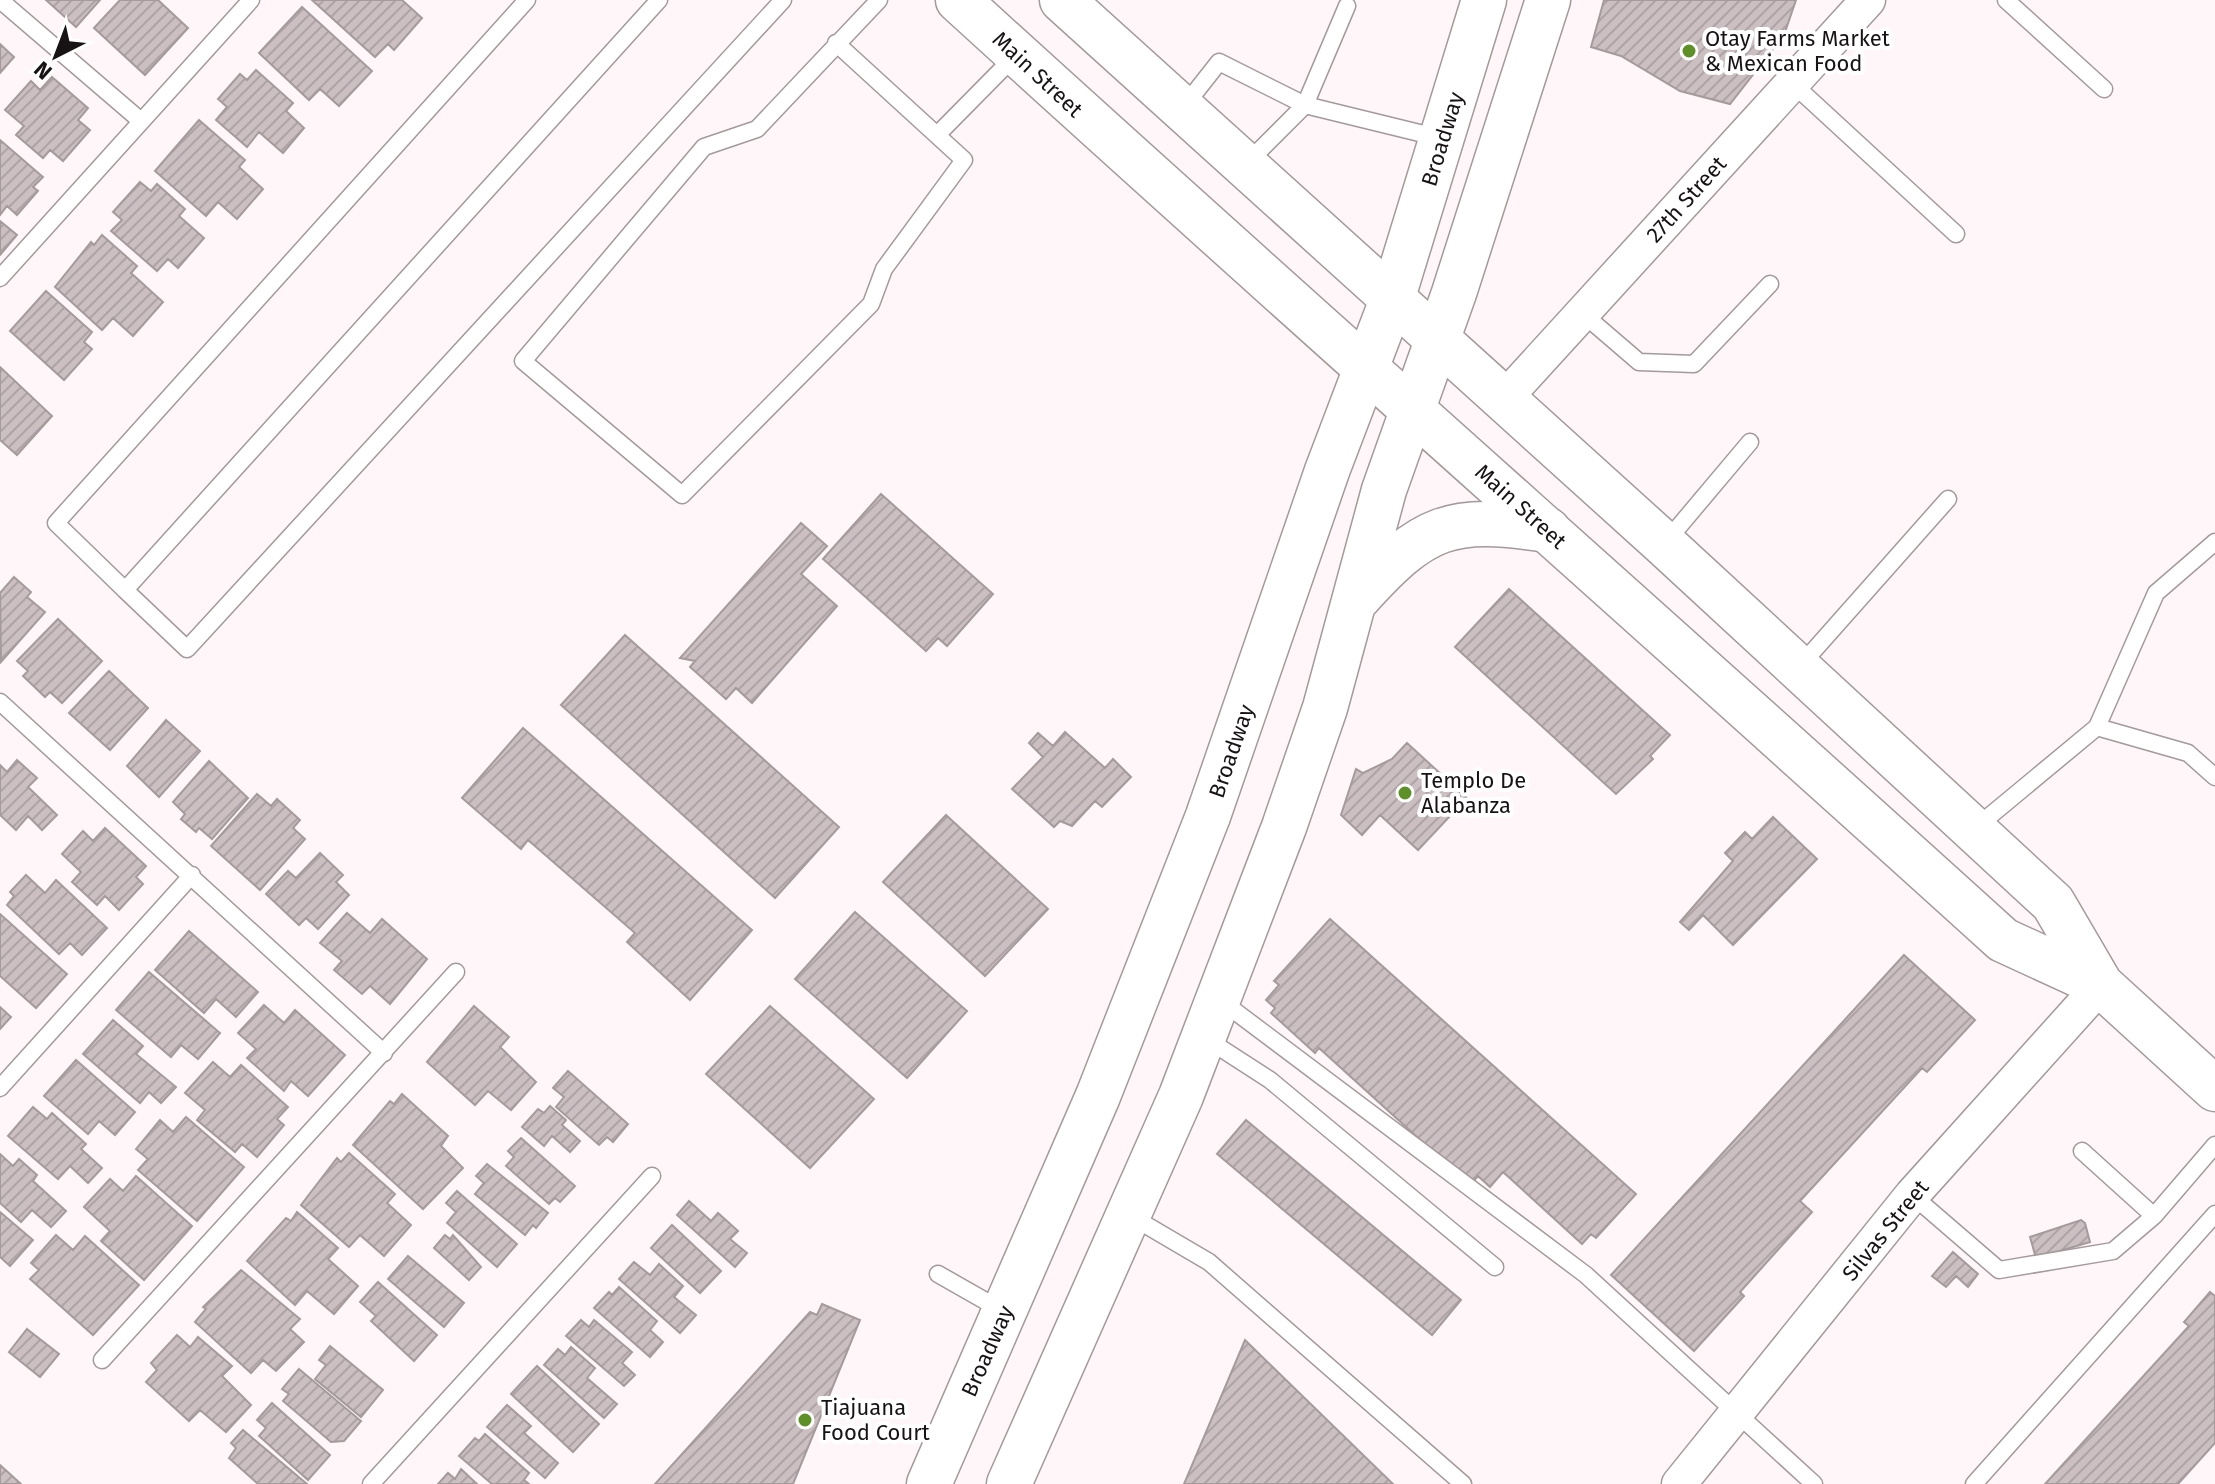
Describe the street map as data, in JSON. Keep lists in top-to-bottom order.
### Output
{
  "streets": {
    "main road": ["Main Street", "Broadway"],
    "street": ["27th Street", "Silvas Street"]
  },
  "crossings": [
    ["Main Street", "Broadway"],
    ["Main Street", "27th Street"],
    ["Main Street", "Silvas Street"]
  ],
  "places": ["Otay Farms Market & Mexican Food", "Templo De Alabanza", "Tiajuana Food Court"],
  "north": "bottom left"
}
